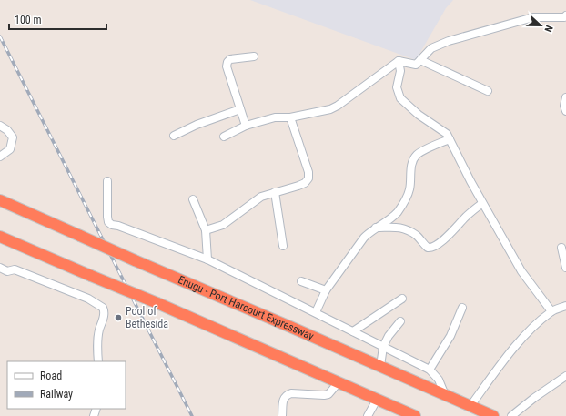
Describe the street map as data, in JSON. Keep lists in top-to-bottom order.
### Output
{
  "streets": {
    "highway": ["Enugu - Port Harcourt Expressway"]
  },
  "places": ["Pool of Bethesida"],
  "legend": ["Road", "Railway"],
  "scale_bar": "100 m",
  "north": "right"
}
